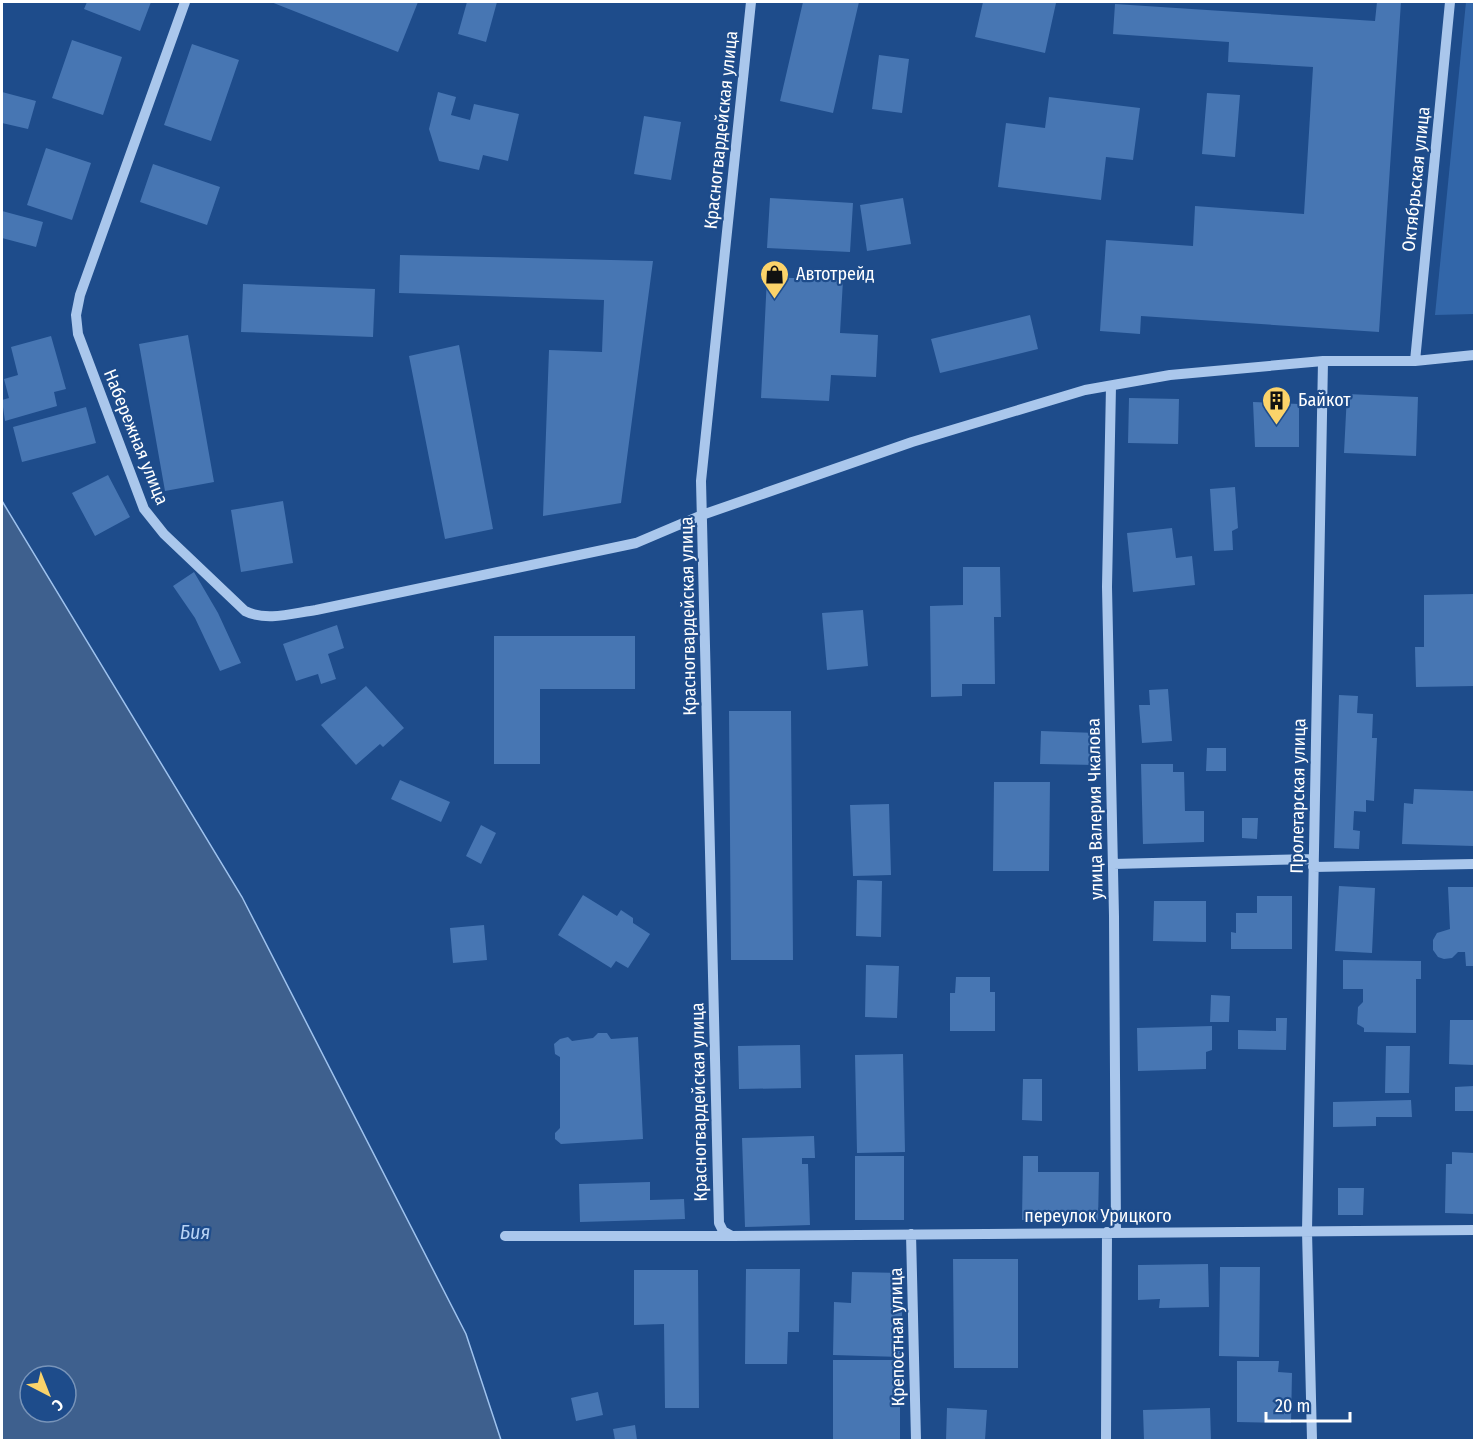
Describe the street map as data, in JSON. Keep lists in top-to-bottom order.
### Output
{
  "streets": {
    "street": [
      "Красногвардейская улица",
      "Октябрьская улица",
      "Набережная улица",
      "Пролетарская улица",
      "улица Валерия Чкалова",
      "переулок Урицкого",
      "Крепостная улица"
    ]
  },
  "crossings": [
    ["Красногвардейская улица", "Набережная улица"],
    ["Красногвардейская улица", "переулок Урицкого"],
    ["Октябрьская улица", "Набережная улица"],
    ["Набережная улица", "Пролетарская улица"],
    ["Набережная улица", "улица Валерия Чкалова"],
    ["Пролетарская улица", "переулок Урицкого"],
    ["улица Валерия Чкалова", "переулок Урицкого"],
    ["переулок Урицкого", "Крепостная улица"]
  ],
  "water": ["Бия"],
  "places": {
    "shop": ["Автотрейд"],
    "building": ["Байкот"]
  },
  "scale_bar": "20 m",
  "north": "bottom right"
}
